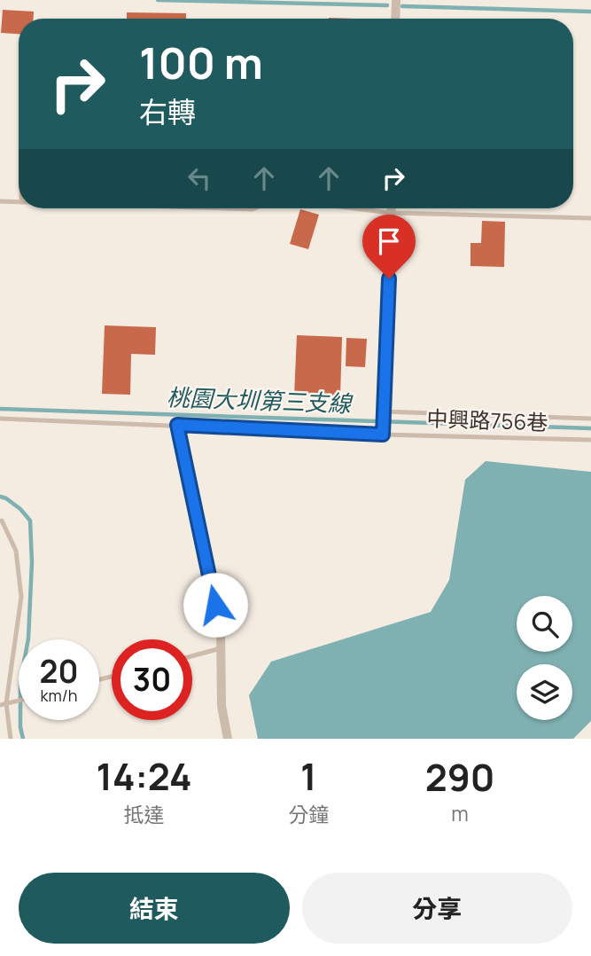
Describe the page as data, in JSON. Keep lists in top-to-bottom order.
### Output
{
  "streets": {
    "lane": ["中興路756巷"]
  },
  "water": ["桃園大圳第三支線"],
  "page": {
    "turn": ["100 m", "右轉"],
    "speed": "20 km/h",
    "limit": "30",
    "eta": [
      "14:24",
      "抵達",
      "1",
      "分鐘",
      "290",
      "m"
    ],
    "buttons": ["結束", "分享"]
  }
}
